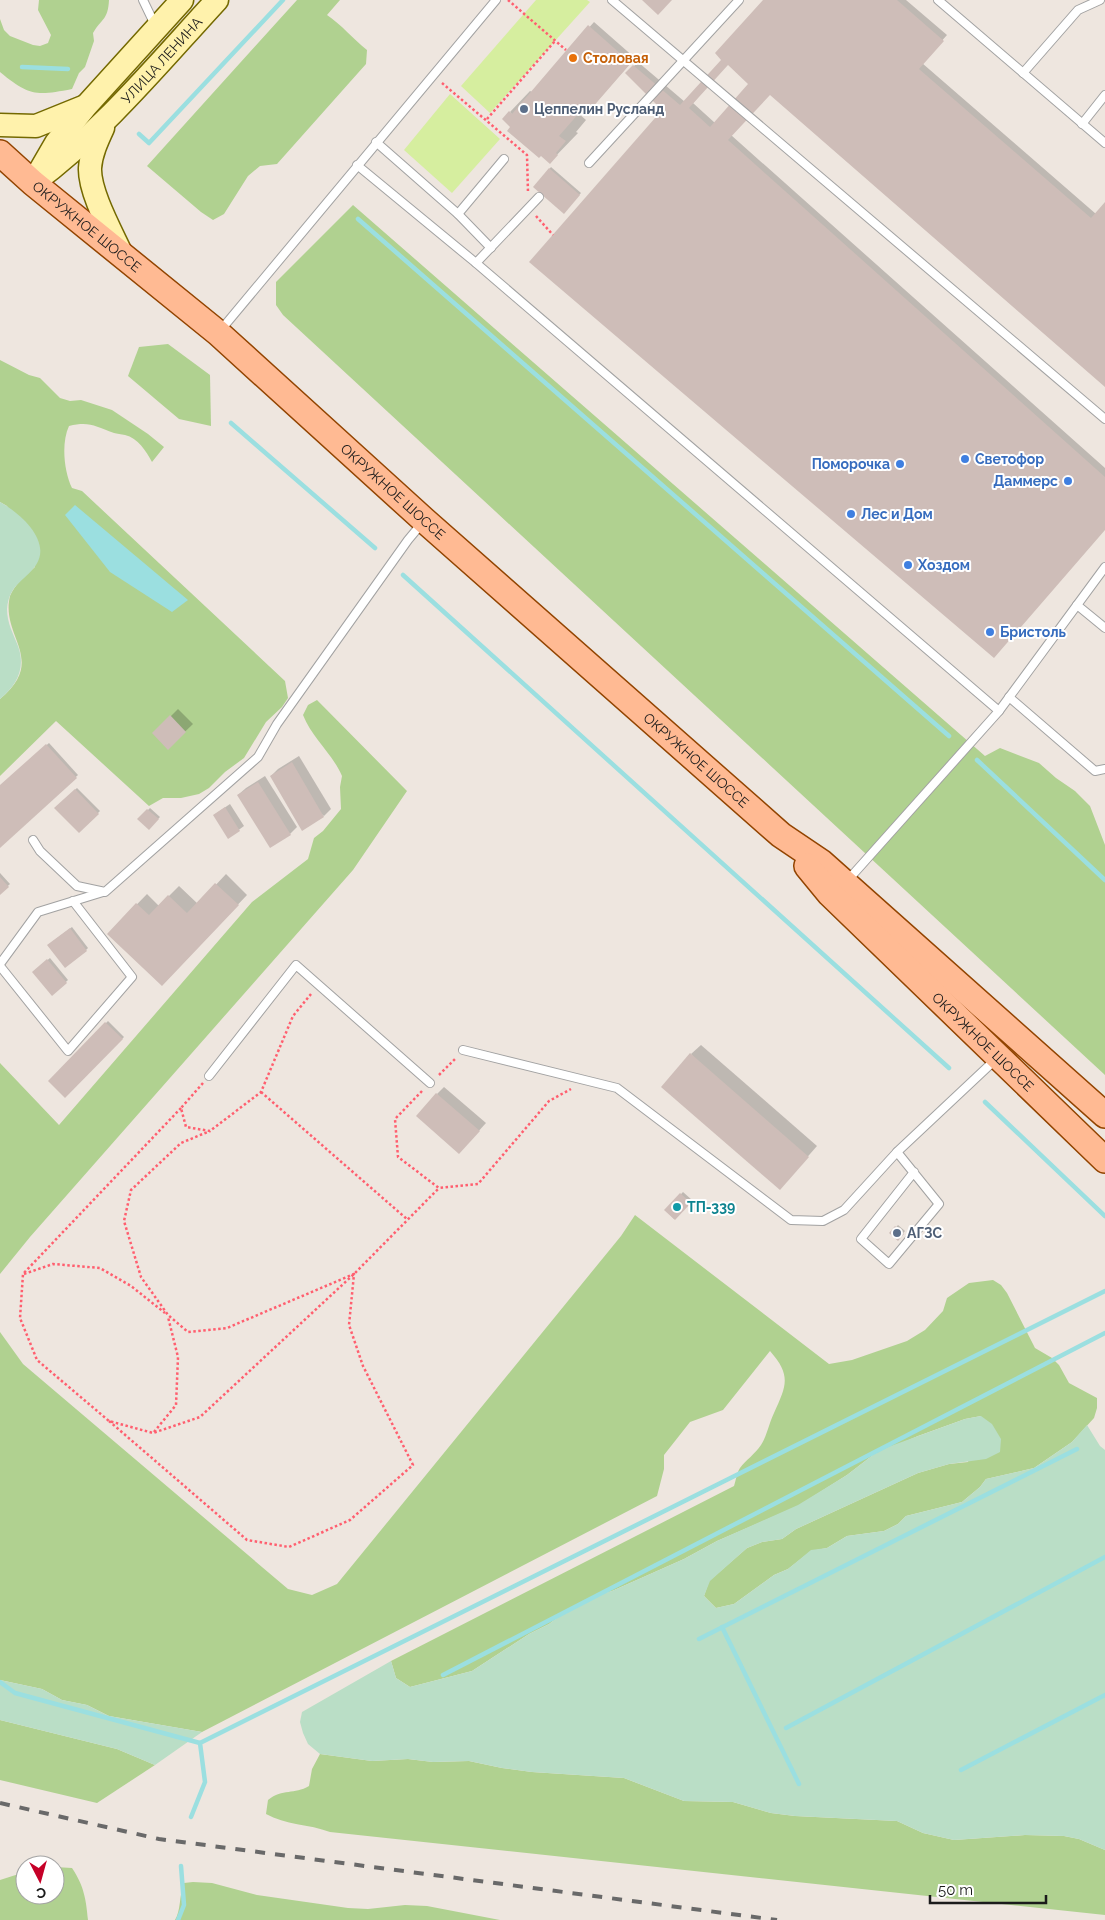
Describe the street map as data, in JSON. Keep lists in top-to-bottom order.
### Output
{
  "streets": {
    "main road": ["УЛИЦА ЛЕНИНА", "ОКРУЖНОЕ ШОССЕ"]
  },
  "crossings": [
    ["УЛИЦА ЛЕНИНА", "ОКРУЖНОЕ ШОССЕ"]
  ],
  "places": [
    "Столовая",
    "Цеппелин Русланд",
    "Светофор",
    "Поморочка",
    "Даммерс",
    "Лес и Дом",
    "Хоздом",
    "Бристоль",
    "ТП-339",
    "АГЗС"
  ],
  "scale_bar": "50 m",
  "north": "bottom"
}
